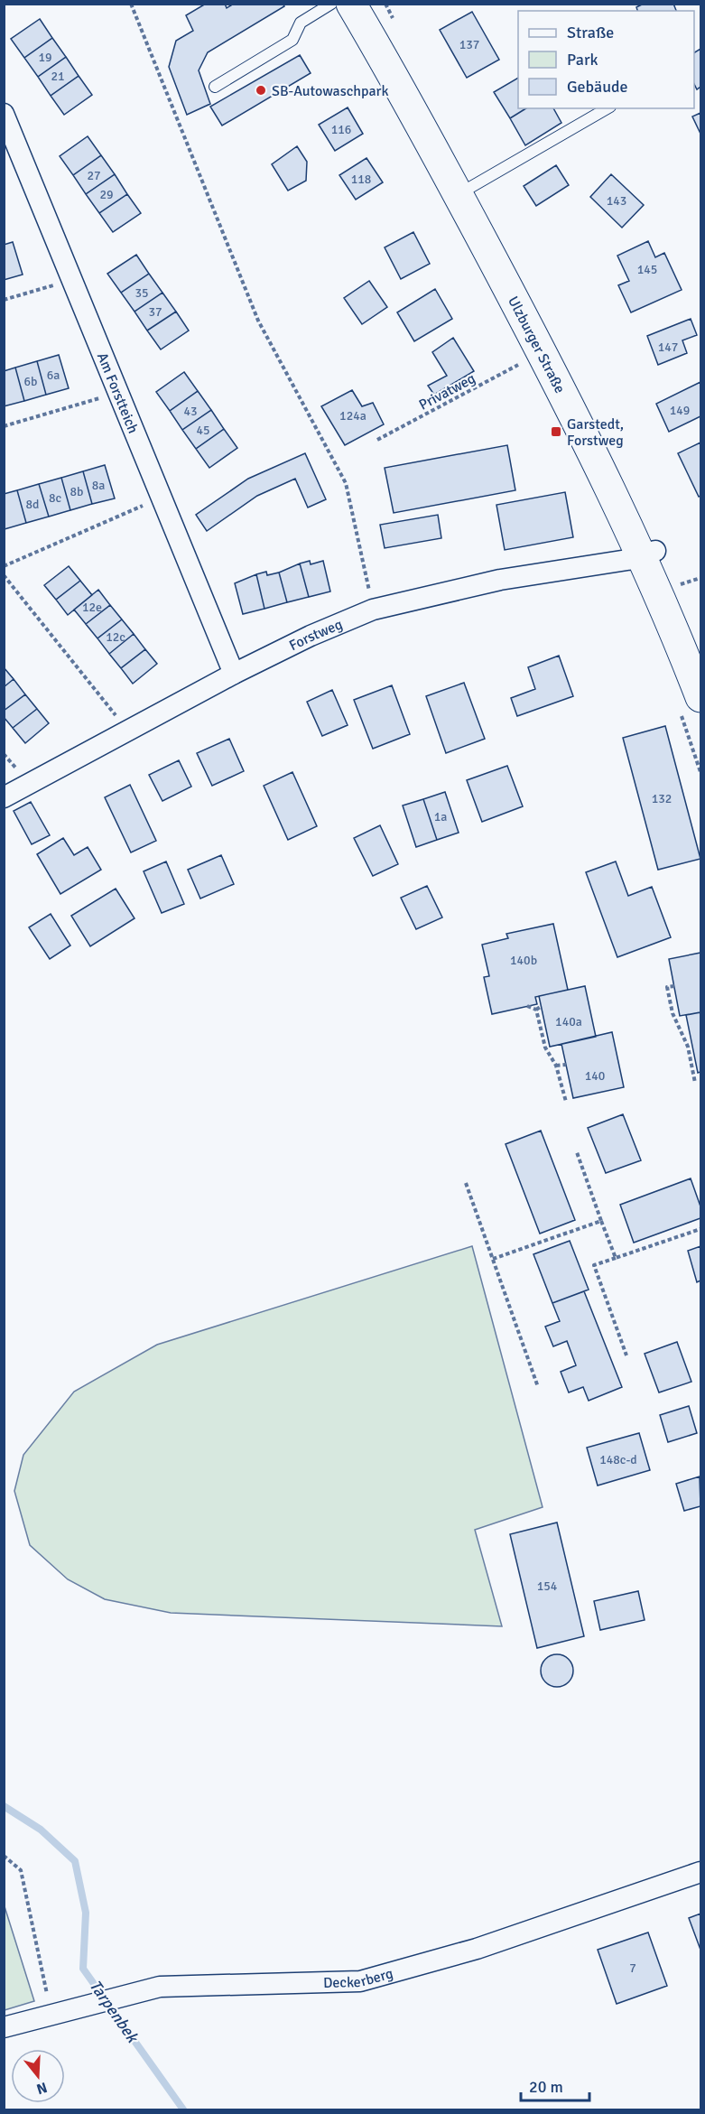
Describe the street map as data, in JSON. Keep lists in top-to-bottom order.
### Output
{
  "streets": {
    "main road": ["Ulzburger Straße"],
    "street": ["Am Forstteich", "Forstweg", "Deckerberg"],
    "path": ["Privatweg"]
  },
  "crossings": [
    ["Ulzburger Straße", "Forstweg"],
    ["Am Forstteich", "Forstweg"]
  ],
  "water": ["Tarpenbek"],
  "places": {
    "other": ["SB-Autowaschpark"],
    "transit": ["Garstedt, Forstweg"]
  },
  "house_numbers": [
    "137",
    "19",
    "21",
    "116",
    "27",
    "118",
    "29",
    "143",
    "145",
    "35",
    "37",
    "147",
    "6a",
    "6b",
    "149",
    "43",
    "124a",
    "45",
    "8a",
    "8b",
    "8c",
    "8d",
    "12e",
    "12c",
    "132",
    "1a",
    "140b",
    "140a",
    "140",
    "148c-d",
    "154",
    "7"
  ],
  "legend": ["Straße", "Park", "Gebäude"],
  "scale_bar": "20 m",
  "north": "bottom"
}
